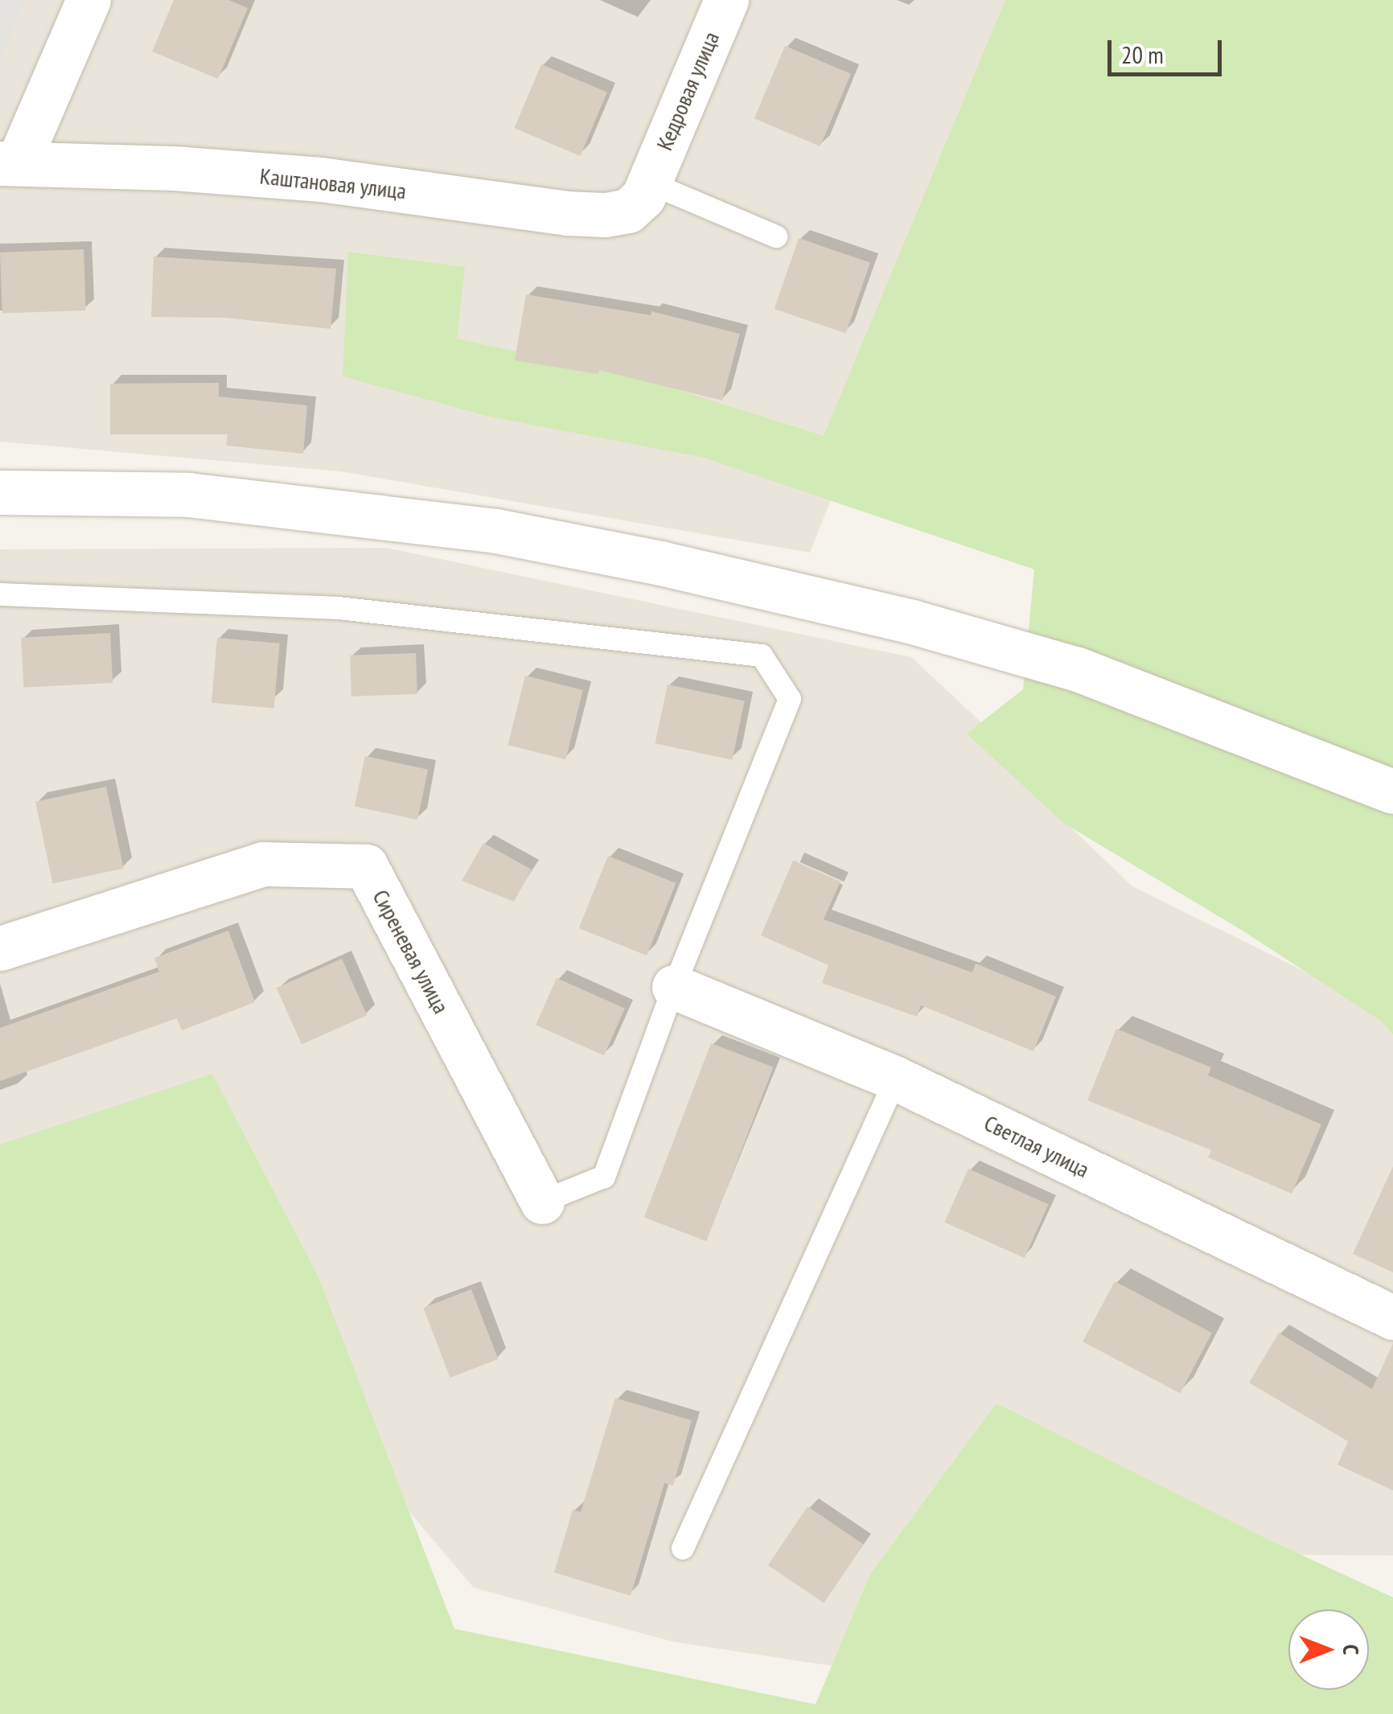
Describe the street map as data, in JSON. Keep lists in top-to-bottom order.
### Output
{
  "streets": {
    "street": [
      "Кедровая улица",
      "Каштановая улица",
      "Сиреневая улица",
      "Светлая улица"
    ]
  },
  "crossings": [
    ["Кедровая улица", "Каштановая улица"]
  ],
  "scale_bar": "20 m",
  "north": "right"
}
